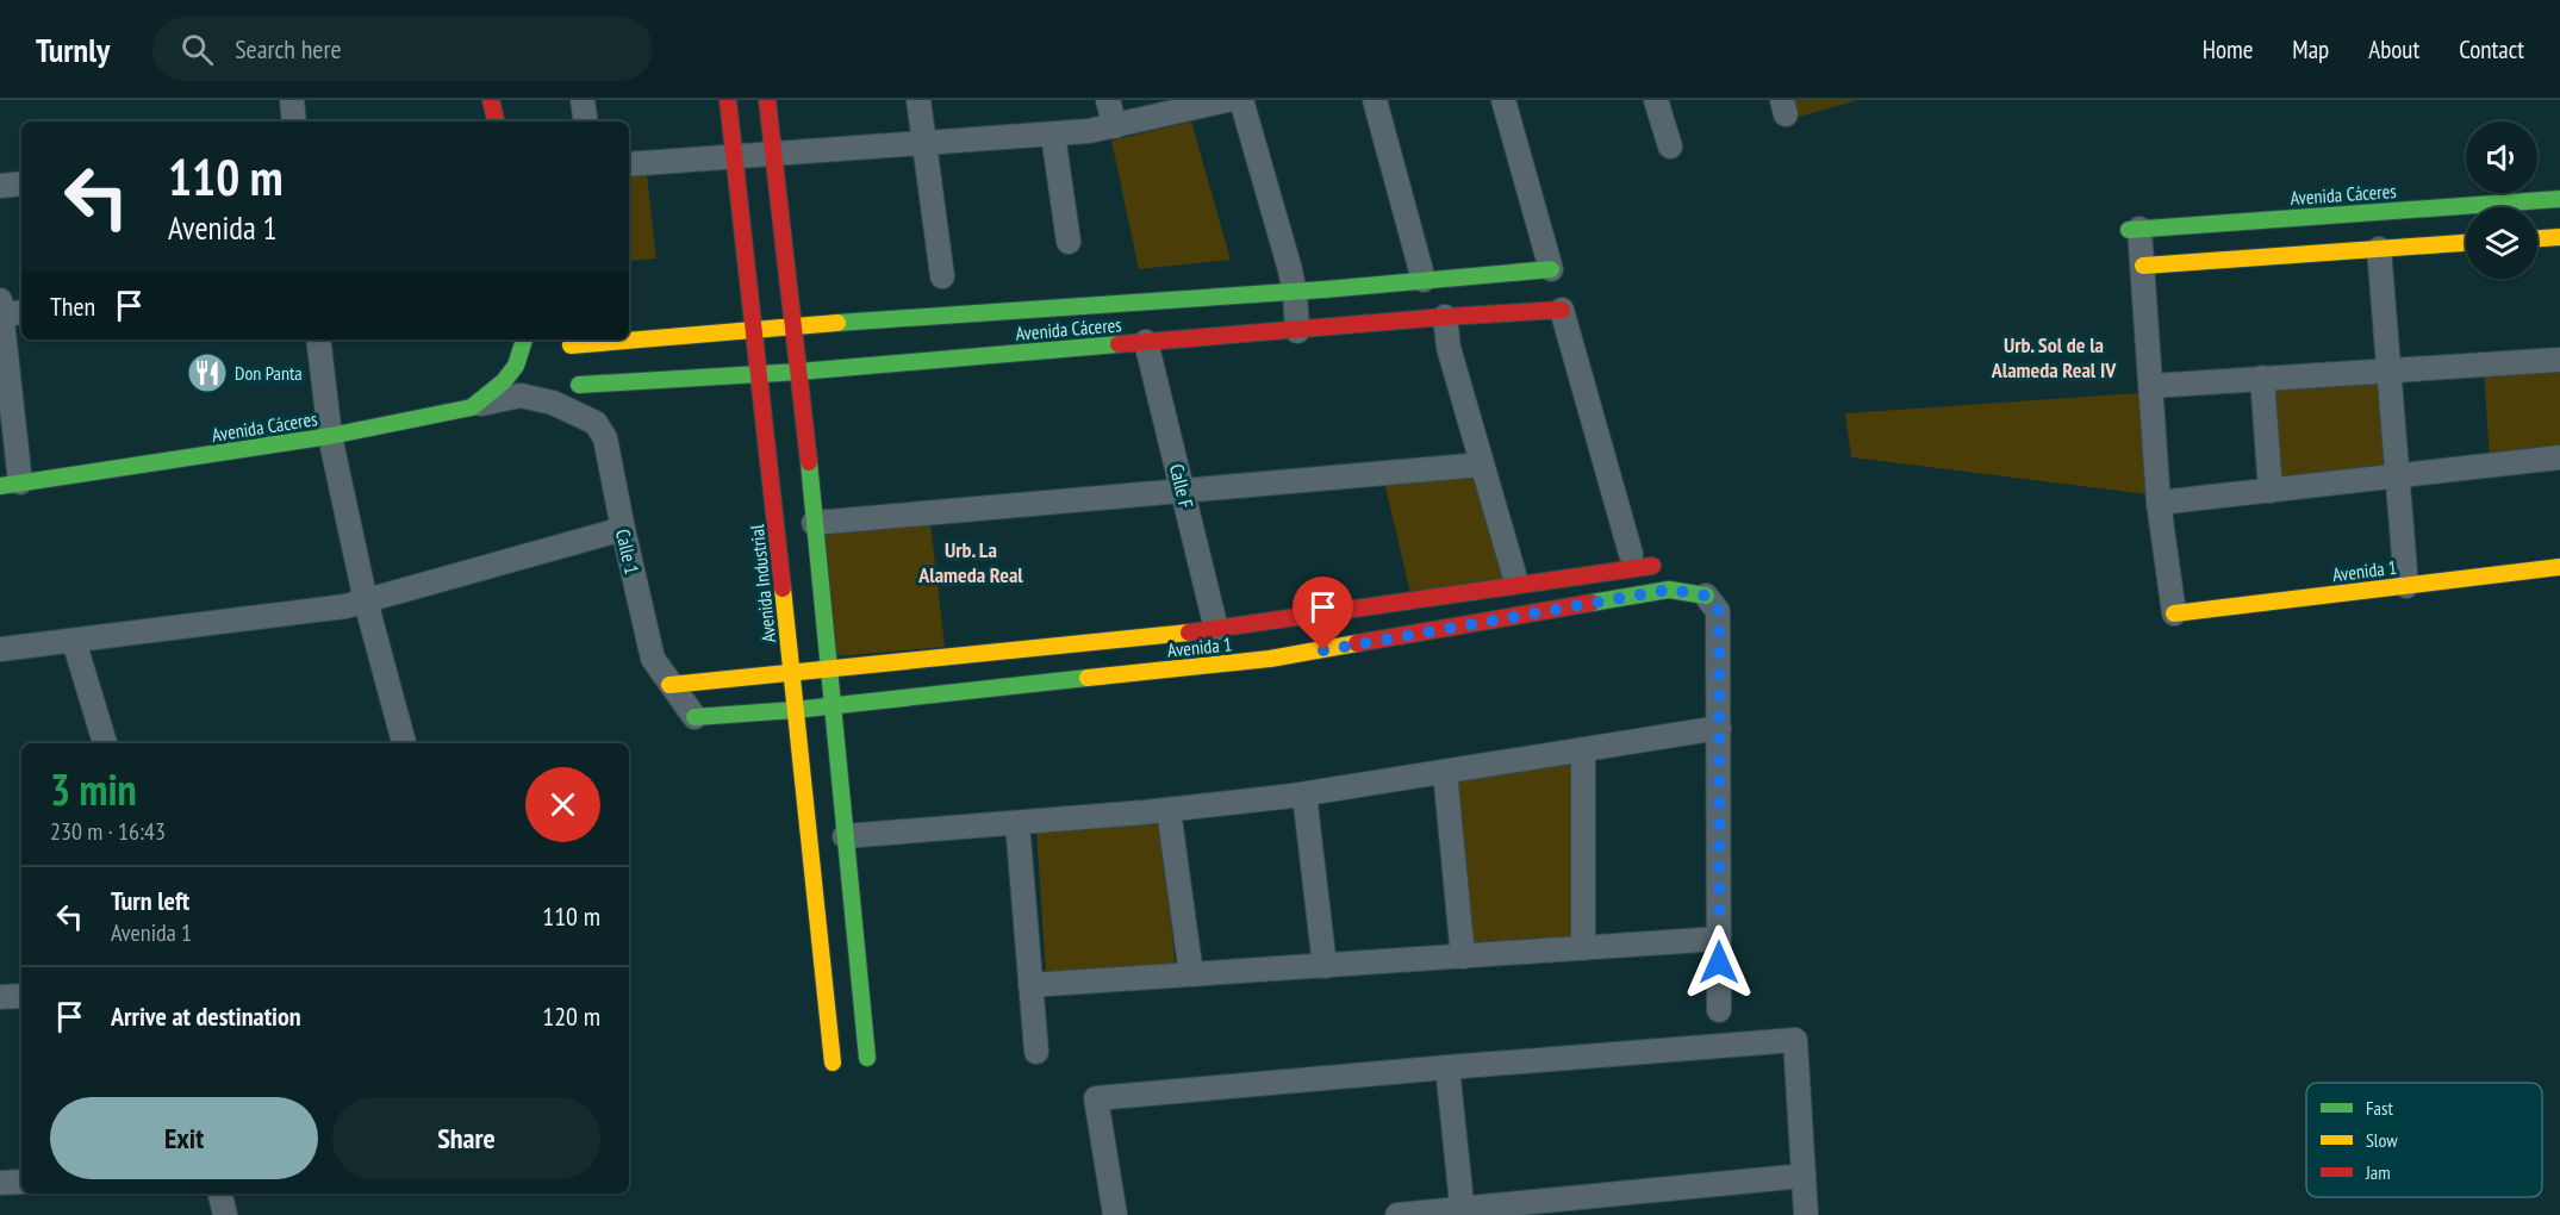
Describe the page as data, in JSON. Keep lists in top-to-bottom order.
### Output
{
  "streets": {
    "street": [
      "Avenida Cáceres",
      "Calle F",
      "Calle 1",
      "Avenida 1",
      "Avenida Industrial"
    ]
  },
  "crossings": [
    ["Avenida Cáceres", "Calle F"],
    ["Avenida Cáceres", "Calle 1"],
    ["Avenida Cáceres", "Avenida Industrial"],
    ["Calle F", "Avenida 1"],
    ["Calle 1", "Avenida 1"],
    ["Avenida 1", "Avenida Industrial"]
  ],
  "districts": ["Urb. Sol de la Alameda Real IV", "Urb. La Alameda Real"],
  "places": {
    "restaurant": ["Don Panta"]
  },
  "legend": ["Fast", "Slow", "Jam"],
  "page": {
    "header": "Turnly",
    "search": "Search here",
    "nav": [
      "Home",
      "Map",
      "About",
      "Contact"
    ],
    "turn": ["110 m", "Avenida 1"],
    "then": "Then",
    "heading": ["3 min", "230 m · 16:43"],
    "list": [
      {
        "name": "Turn left",
        "note": "Avenida 1",
        "value": "110 m"
      },
      {
        "name": "Arrive at destination",
        "value": "120 m"
      }
    ],
    "buttons": ["Exit", "Share"]
  }
}
